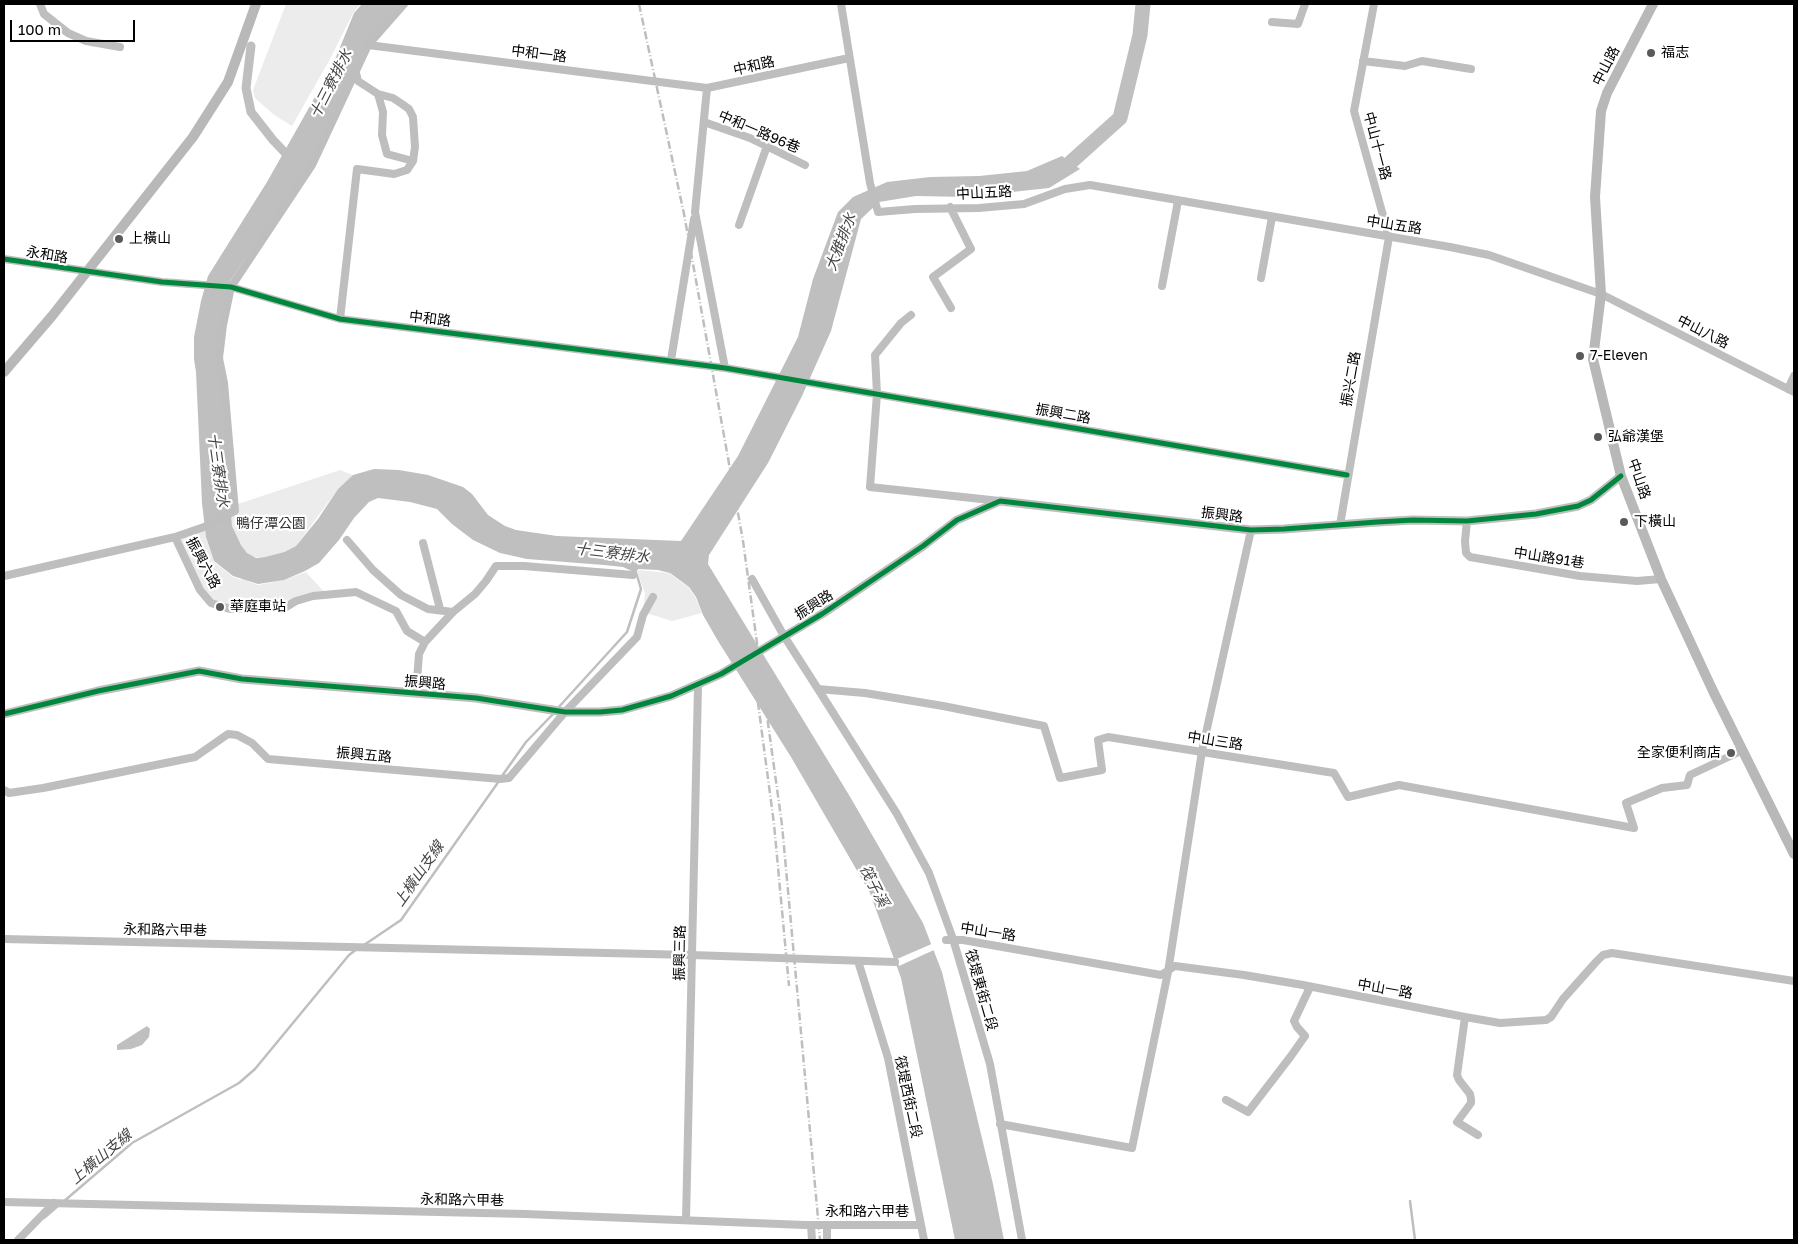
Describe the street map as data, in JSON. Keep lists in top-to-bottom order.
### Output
{
  "streets": {
    "main road": ["中山路", "永和路"],
    "street": [
      "中和一路",
      "中和路",
      "中和一路96巷",
      "中山十一路",
      "中山五路",
      "中山八路",
      "振兴二路",
      "振興二路",
      "振興路",
      "中山路91巷",
      "振興六路",
      "中山三路",
      "振興五路",
      "永和路六甲巷",
      "中山一路",
      "振興三路",
      "筏堤東街二段",
      "筏堤西街二段"
    ]
  },
  "crossings": [
    ["中和一路", "中和路"],
    ["中和路", "中山五路"],
    ["中和路", "永和路"],
    ["中和路", "振興二路"],
    ["中山路", "中山五路"],
    ["中山路", "中山八路"],
    ["中山路", "振興路"],
    ["中山路", "中山路91巷"],
    ["中山路", "中山三路"],
    ["中山十一路", "中山五路"],
    ["中山十一路", "振兴二路"],
    ["中山五路", "中山八路"],
    ["中山五路", "振兴二路"],
    ["振兴二路", "振興二路"],
    ["振兴二路", "振興路"],
    ["振興路", "中山路91巷"],
    ["振興路", "振興五路"],
    ["振興路", "振興三路"],
    ["中山三路", "筏堤東街二段"],
    ["永和路六甲巷", "振興三路"],
    ["永和路六甲巷", "筏堤西街二段"],
    ["中山一路", "筏堤東街二段"]
  ],
  "water": [
    "十三寮排水",
    "大雅排水",
    "上橫山支線",
    "筏子溪"
  ],
  "parks": ["鴨仔潭公園"],
  "places": [
    "福志",
    "上橫山",
    "7-Eleven",
    "弘爺漢堡",
    "下橫山",
    "華庭車站",
    "全家便利商店"
  ],
  "scale_bar": "100 m"
}
